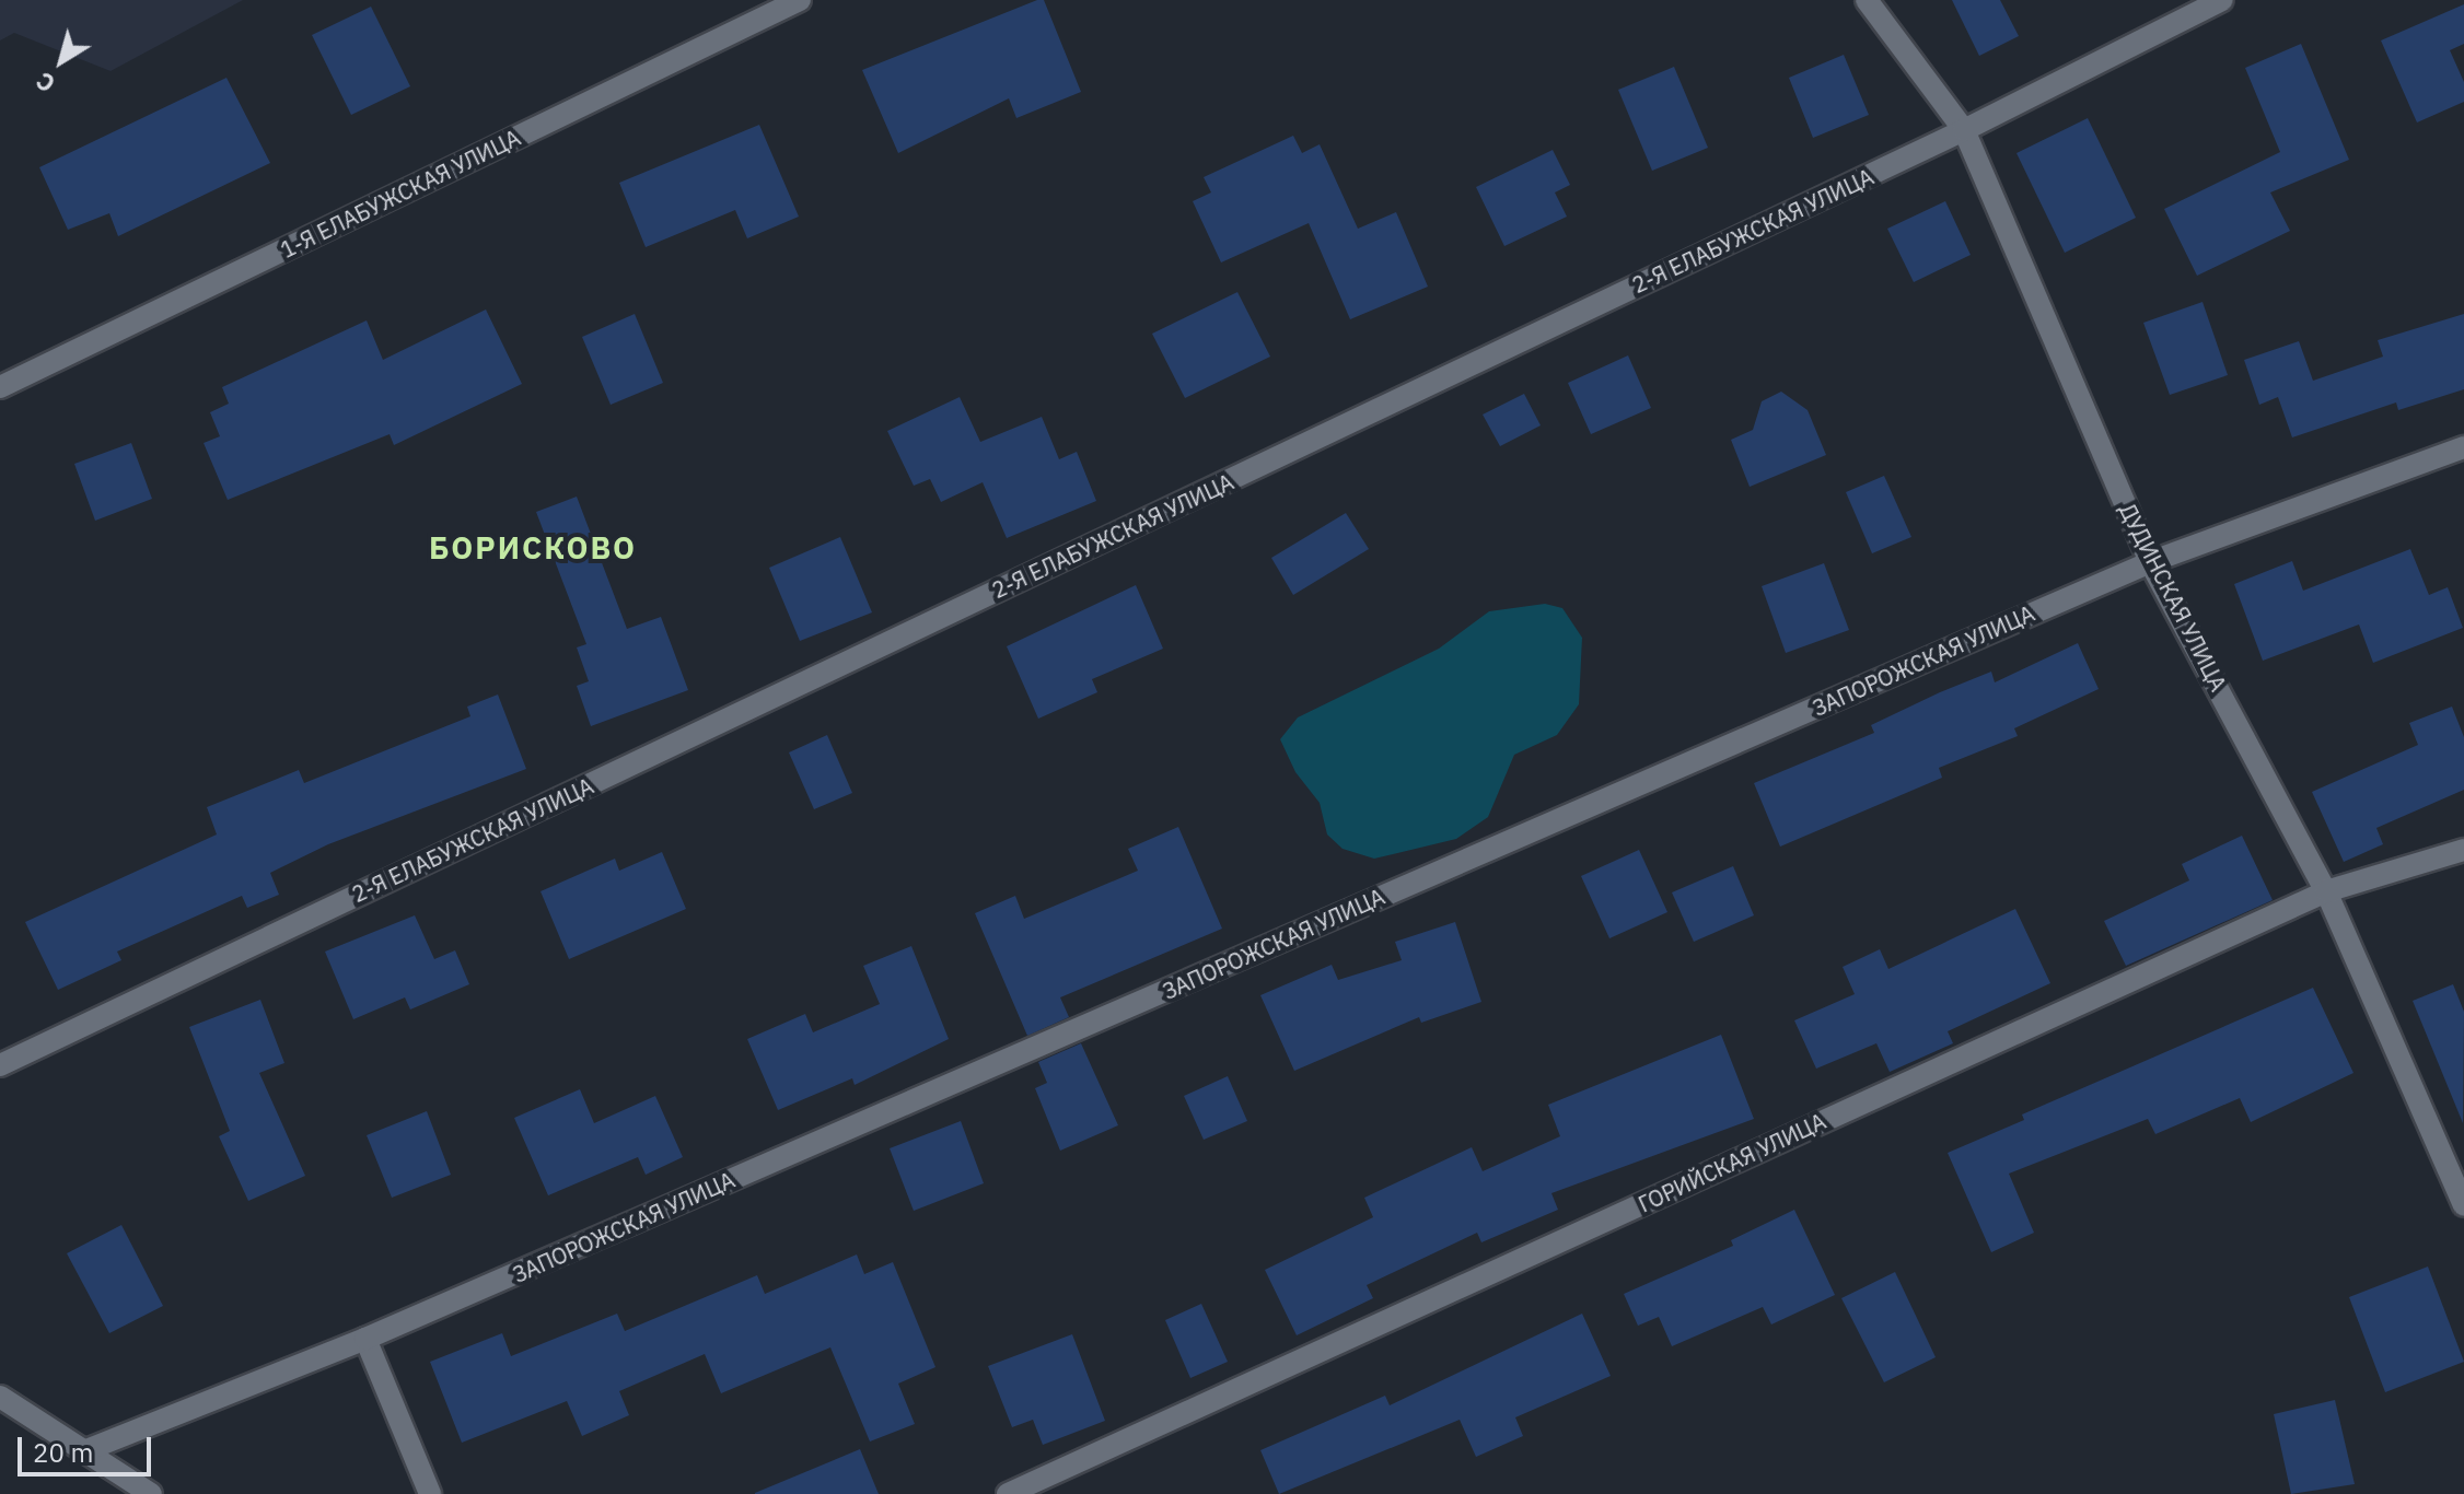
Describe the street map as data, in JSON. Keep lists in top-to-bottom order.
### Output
{
  "streets": {
    "street": [
      "1-Я ЕЛАБУЖСКАЯ УЛИЦА",
      "2-Я ЕЛАБУЖСКАЯ УЛИЦА",
      "ДУДИНСКАЯ УЛИЦА",
      "ЗАПОРОЖСКАЯ УЛИЦА",
      "ГОРИЙСКАЯ УЛИЦА"
    ]
  },
  "crossings": [
    ["2-Я ЕЛАБУЖСКАЯ УЛИЦА", "ДУДИНСКАЯ УЛИЦА"],
    ["ДУДИНСКАЯ УЛИЦА", "ЗАПОРОЖСКАЯ УЛИЦА"],
    ["ДУДИНСКАЯ УЛИЦА", "ГОРИЙСКАЯ УЛИЦА"]
  ],
  "districts": ["БОРИСКОВО"],
  "scale_bar": "20 m",
  "north": "bottom left"
}
